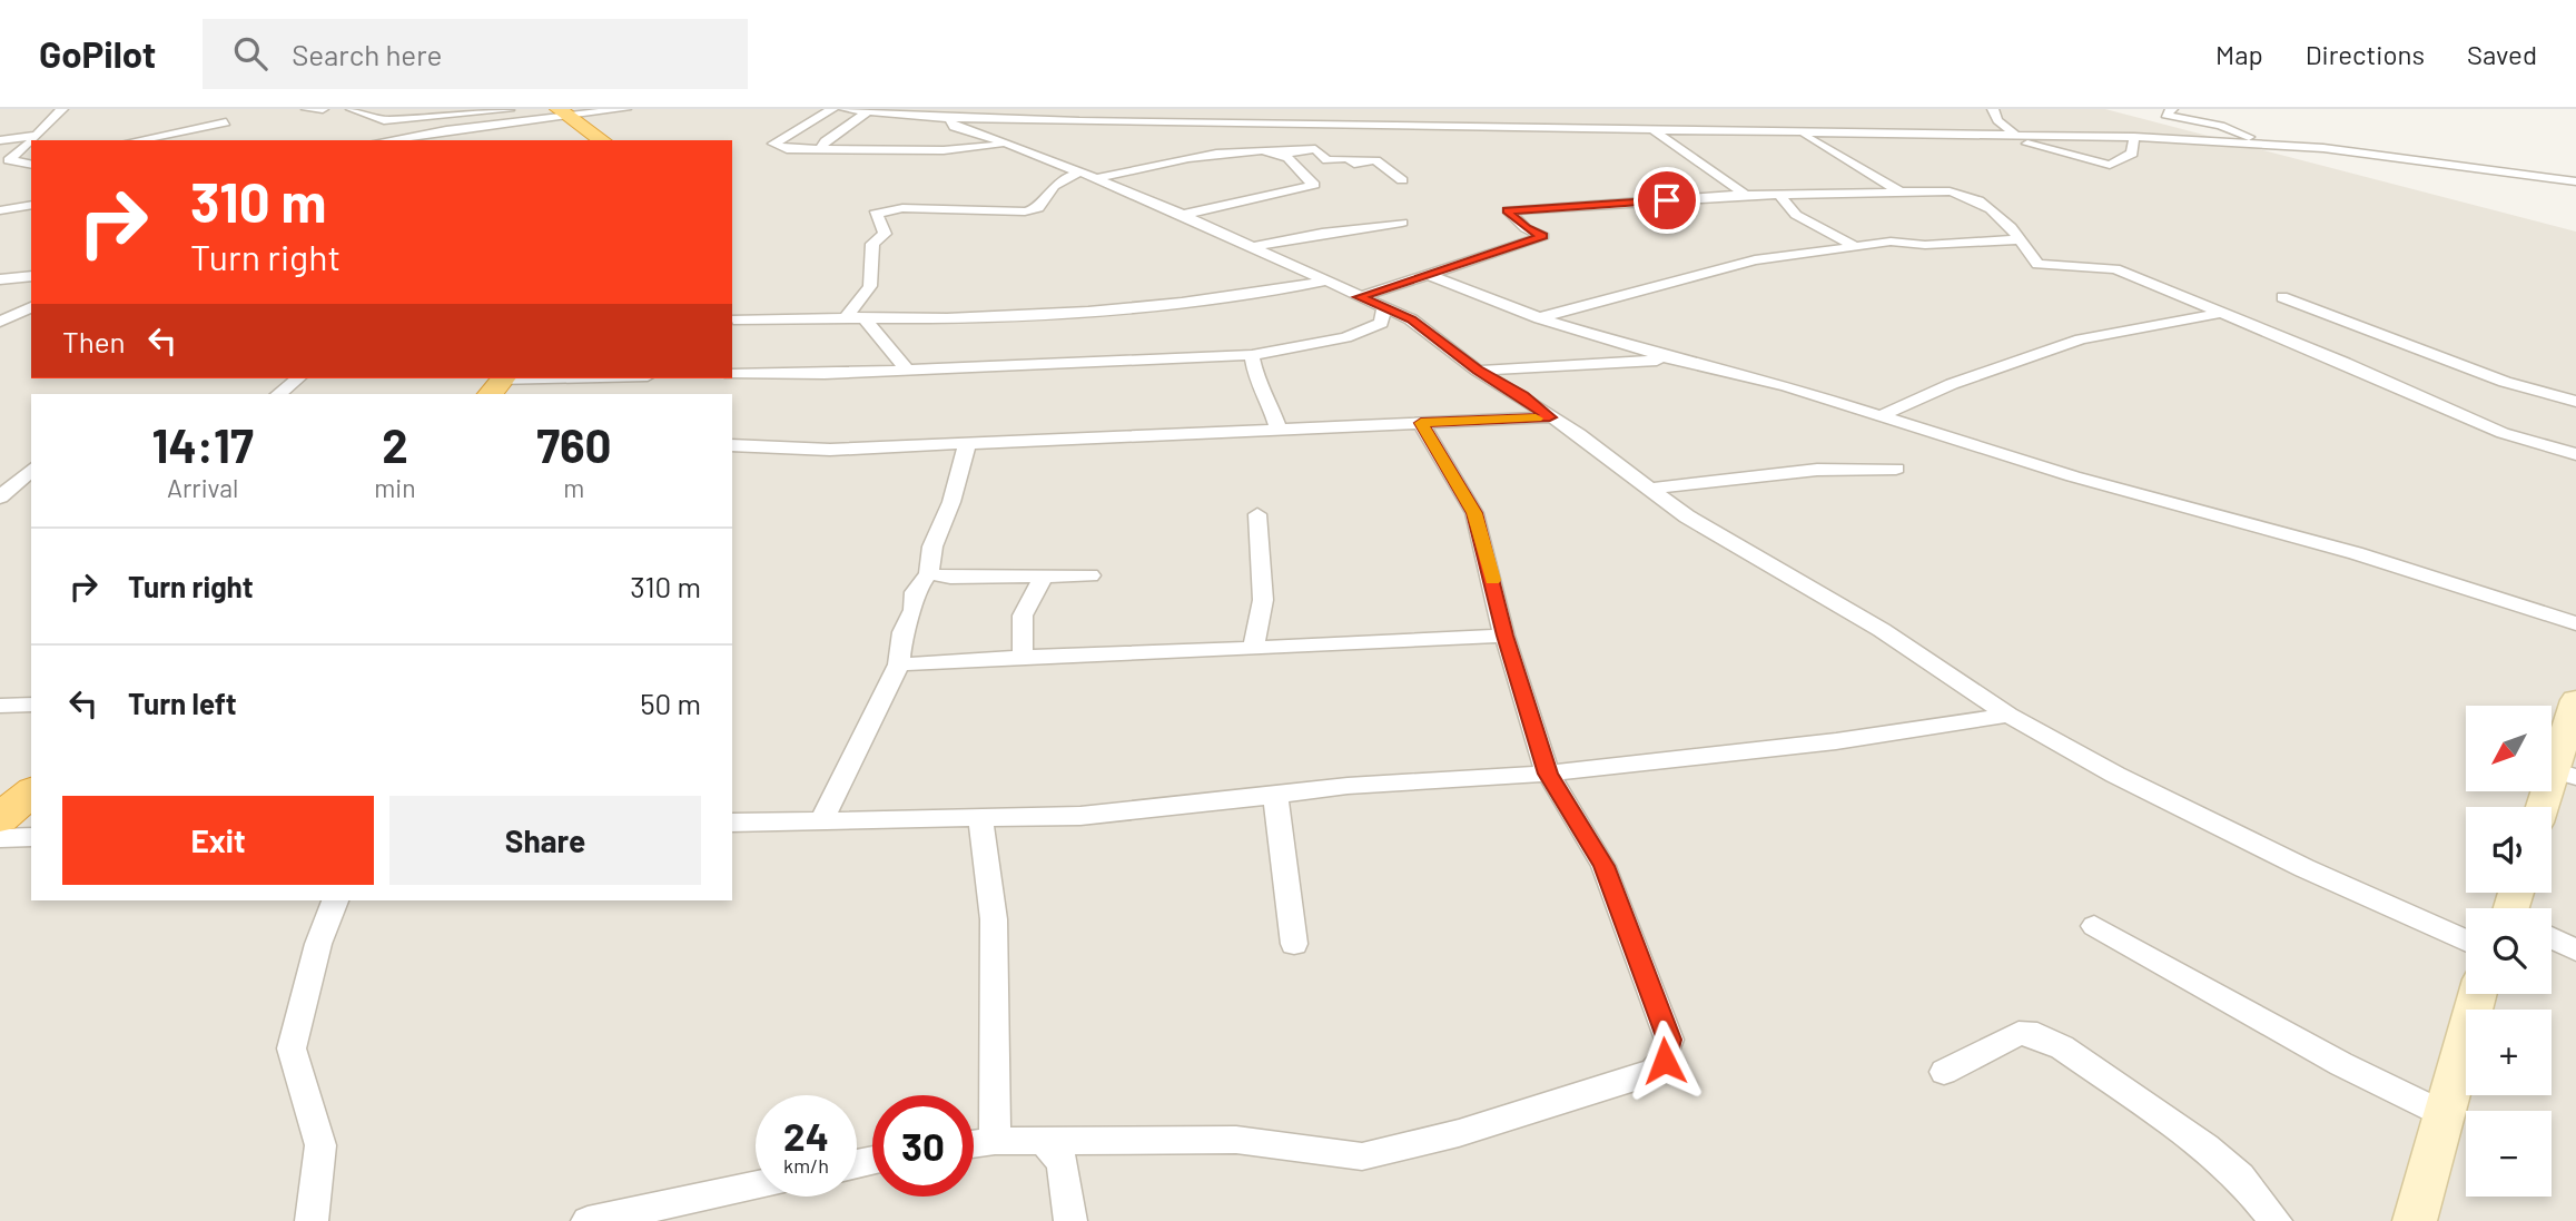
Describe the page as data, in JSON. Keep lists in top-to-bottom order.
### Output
{
  "north": "bottom left",
  "page": {
    "header": "GoPilot",
    "search": "Search here",
    "nav": ["Map", "Directions", "Saved"],
    "turn": ["310 m", "Turn right"],
    "then": "Then",
    "eta": [
      "14:17",
      "Arrival",
      "2",
      "min",
      "760",
      "m"
    ],
    "list": [
      {
        "name": "Turn right",
        "value": "310 m"
      },
      {
        "name": "Turn left",
        "value": "50 m"
      }
    ],
    "map_buttons": ["+", "−"],
    "buttons": ["Exit", "Share"],
    "speed": "24 km/h",
    "limit": "30"
  }
}
